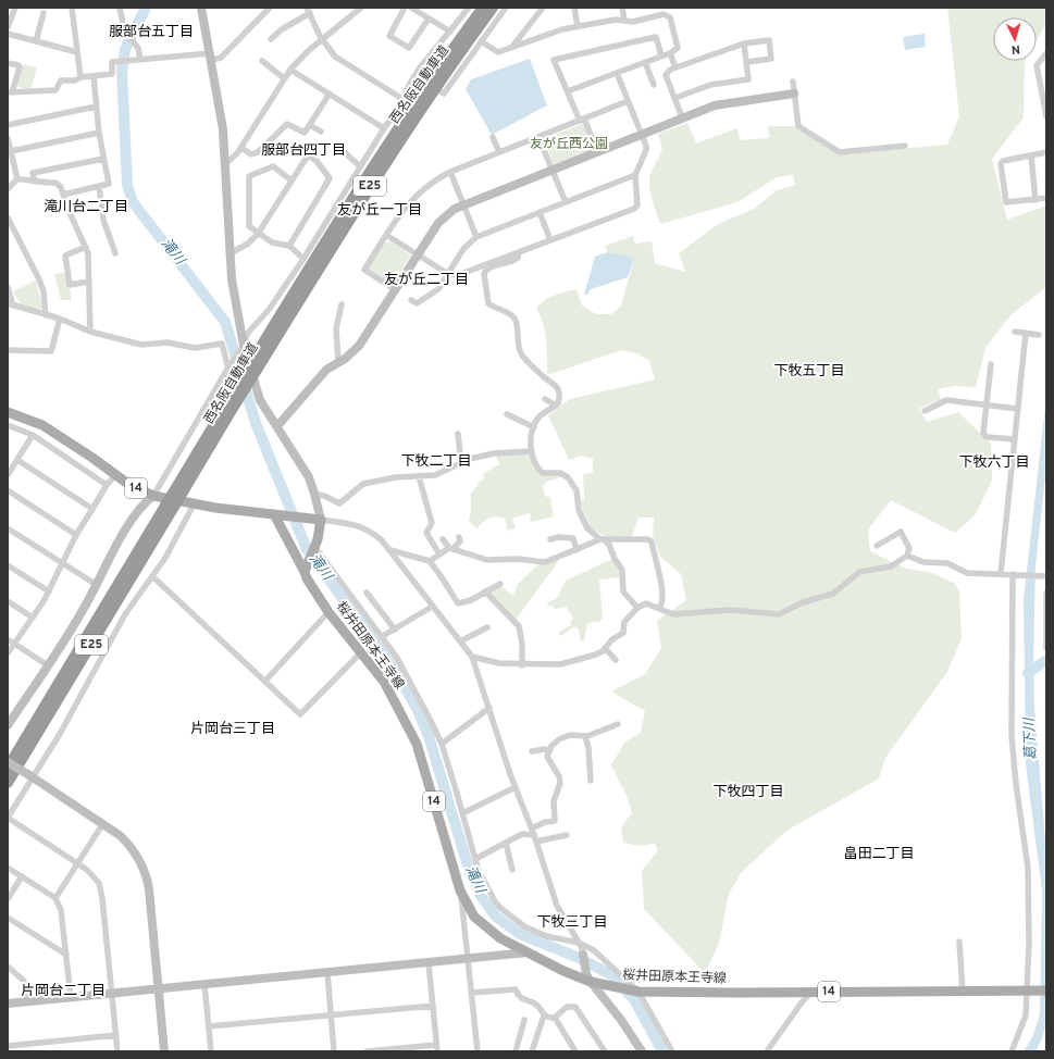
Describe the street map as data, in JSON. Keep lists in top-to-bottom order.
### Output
{
  "streets": {
    "highway": ["西名阪自動車道", "E25"],
    "main road": ["14", "桜井田原本王寺線"]
  },
  "crossings": [
    ["14", "桜井田原本王寺線"]
  ],
  "districts": [
    "服部台五丁目",
    "服部台四丁目",
    "滝川台二丁目",
    "友が丘一丁目",
    "友が丘二丁目",
    "下牧五丁目",
    "下牧二丁目",
    "下牧六丁目",
    "片岡台三丁目",
    "下牧四丁目",
    "畠田二丁目",
    "下牧三丁目",
    "片岡台二丁目"
  ],
  "water": ["滝川", "葛下川"],
  "parks": ["友が丘西公園"],
  "north": "bottom"
}
